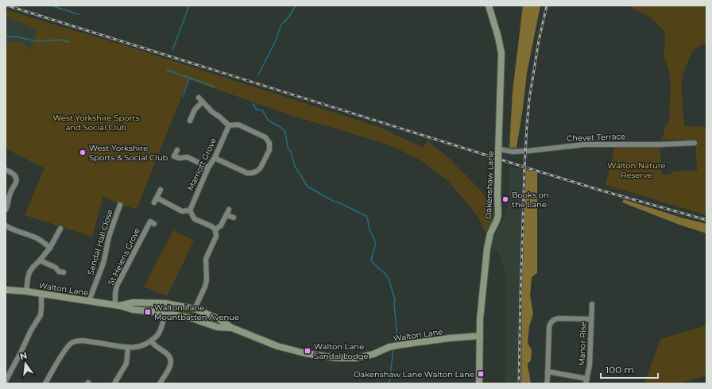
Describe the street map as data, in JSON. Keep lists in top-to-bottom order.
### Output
{
  "streets": {
    "street": [
      "Chevet Terrace",
      "Marriott Grove",
      "Oakenshaw Lane",
      "Sandal Hall Close",
      "St Helens Grove",
      "Walton Lane",
      "Manor Rise"
    ]
  },
  "crossings": [
    ["Chevet Terrace", "Oakenshaw Lane"],
    ["Oakenshaw Lane", "Walton Lane"],
    ["Sandal Hall Close", "Walton Lane"],
    ["St Helens Grove", "Walton Lane"]
  ],
  "parks": ["West Yorkshire Sports and Social Club", "Walton Nature Reserve"],
  "places": {
    "other": ["West Yorkshire Sports & Social Club", "Books on the Lane"],
    "transit": ["Walton Lane Mountbatten Avenue", "Walton Lane Sandal Lodge", "Oakenshaw Lane Walton Lane"]
  },
  "scale_bar": "100 m",
  "north": "top"
}
